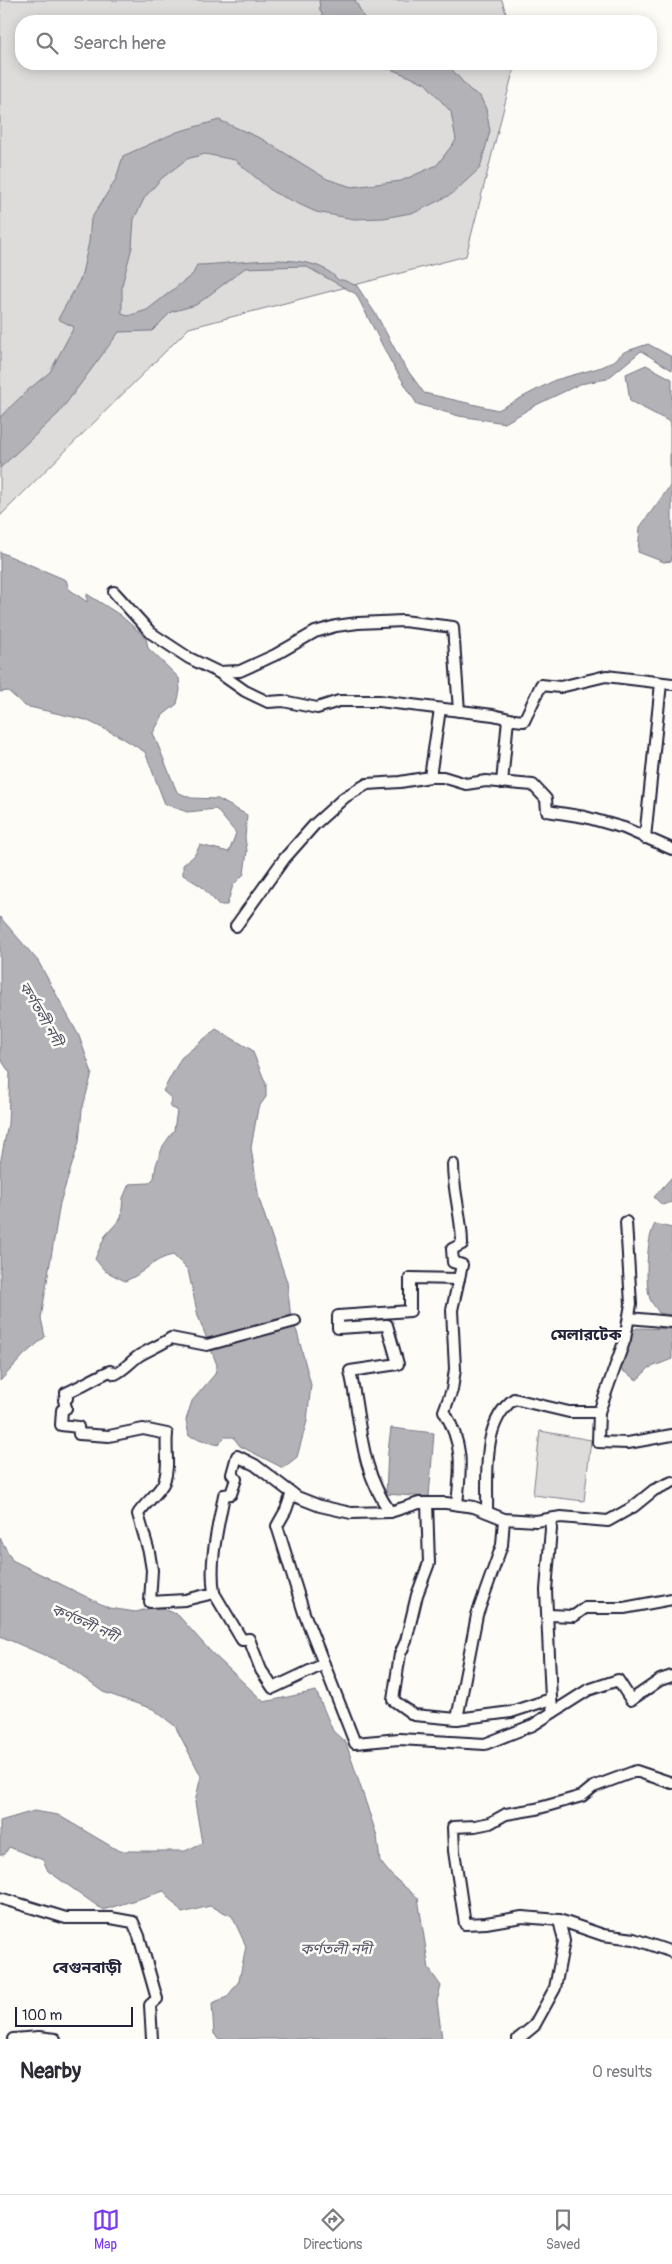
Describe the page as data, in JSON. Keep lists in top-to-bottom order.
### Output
{
  "districts": ["মেলারটেক", "বেগুনবাড়ী"],
  "water": ["কর্ণতলী নদী"],
  "scale_bar": "100 m",
  "page": {
    "search": "Search here",
    "scale": "100 m",
    "heading": ["Nearby", "0 results"],
    "nav": ["Map", "Directions", "Saved"]
  }
}
